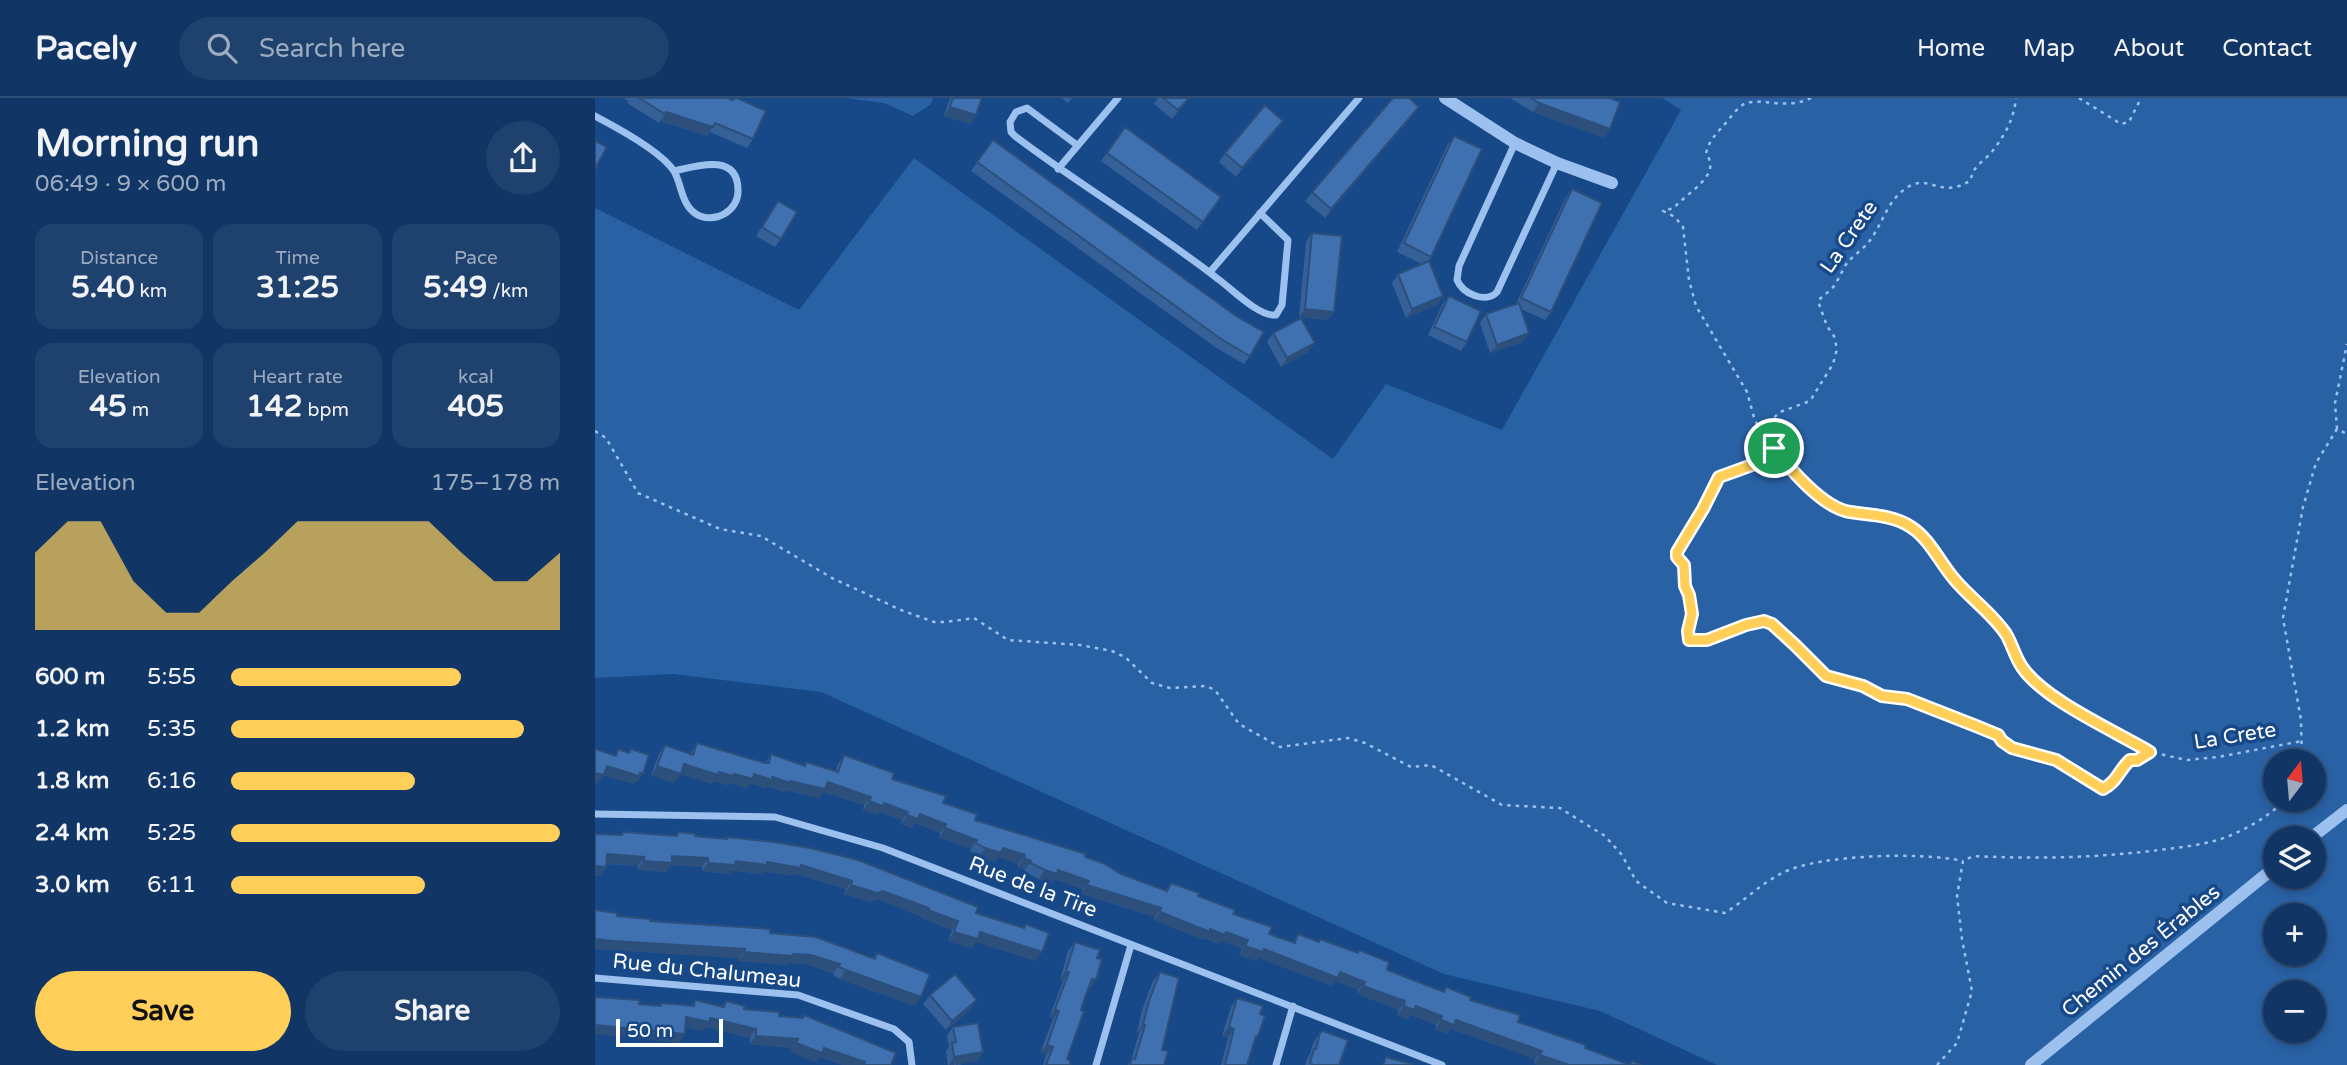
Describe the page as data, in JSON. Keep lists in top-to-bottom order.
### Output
{
  "streets": {
    "street": ["Rue de la Tire", "Chemin des Érables", "Rue du Chalumeau"],
    "path": ["La Crete"]
  },
  "scale_bar": "50 m",
  "north": "top",
  "page": {
    "header": "Pacely",
    "search": "Search here",
    "nav": [
      "Home",
      "Map",
      "About",
      "Contact"
    ],
    "heading": ["Morning run", "06:49 · 9 × 600 m"],
    "stats": [
      ["Distance", "5.40 km"],
      ["Time", "31:25"],
      ["Pace", "5:49 /km"],
      ["Elevation", "45 m"],
      ["Heart rate", "142 bpm"],
      ["kcal", "405"]
    ],
    "chart": ["Elevation", "175–178 m"],
    "list": [
      {
        "name": "600 m",
        "note": "5:55"
      },
      {
        "name": "1.2 km",
        "note": "5:35"
      },
      {
        "name": "1.8 km",
        "note": "6:16"
      },
      {
        "name": "2.4 km",
        "note": "5:25"
      },
      {
        "name": "3.0 km",
        "note": "6:11"
      }
    ],
    "map_buttons": ["+", "−"],
    "buttons": ["Save", "Share"],
    "scale": "50 m"
  }
}
